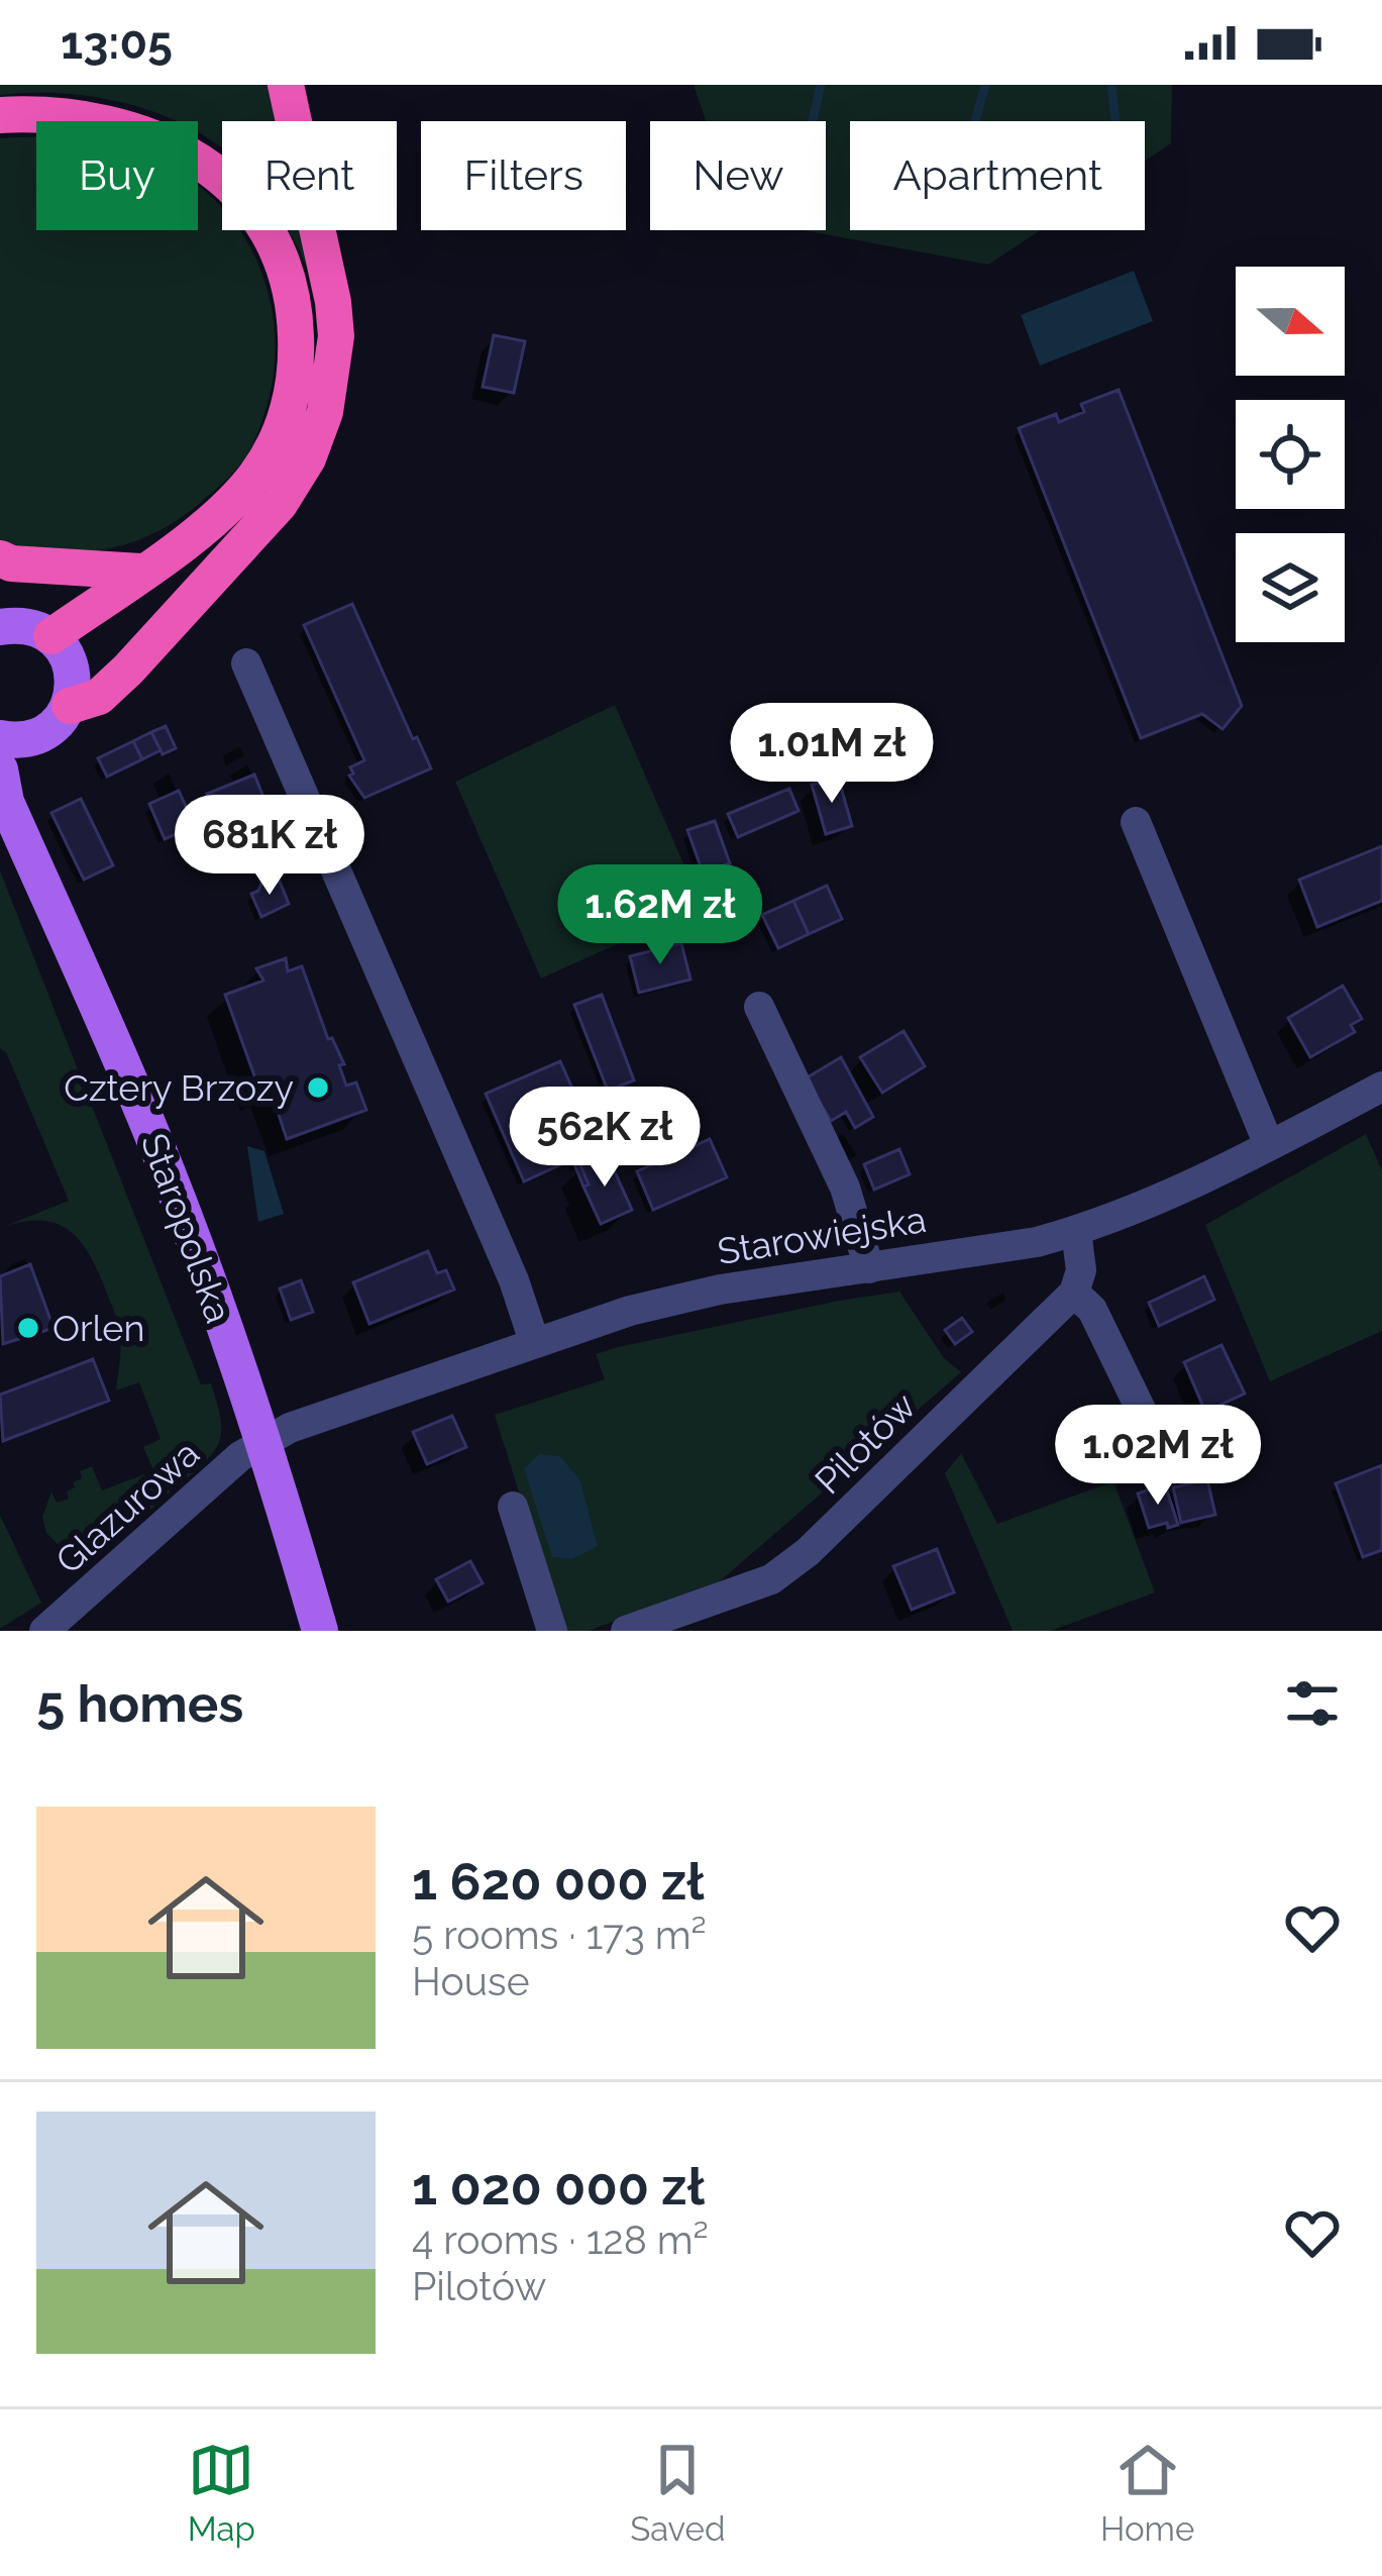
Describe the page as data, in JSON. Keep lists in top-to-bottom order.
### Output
{
  "streets": {
    "main road": ["Staropolska"],
    "street": ["Starowiejska", "Pilotów", "Glazurowa"]
  },
  "crossings": [
    ["Staropolska", "Starowiejska"],
    ["Staropolska", "Glazurowa"],
    ["Starowiejska", "Glazurowa"]
  ],
  "places": ["Cztery Brzozy", "Orlen"],
  "north": "right",
  "page": {
    "status": "13:05",
    "chip": [
      "Buy",
      "Rent",
      "Filters",
      "New",
      "Apartment"
    ],
    "price": [
      "1.01M zł",
      "681K zł",
      "1.62M zł",
      "562K zł",
      "1.02M zł"
    ],
    "heading": "5 homes",
    "list": [
      {
        "name": "1 620 000 zł",
        "note": "5 rooms · 173 m² · House"
      },
      {
        "name": "1 020 000 zł",
        "note": "4 rooms · 128 m² · Pilotów"
      }
    ],
    "tabs": ["Map", "Saved", "Home"]
  }
}
